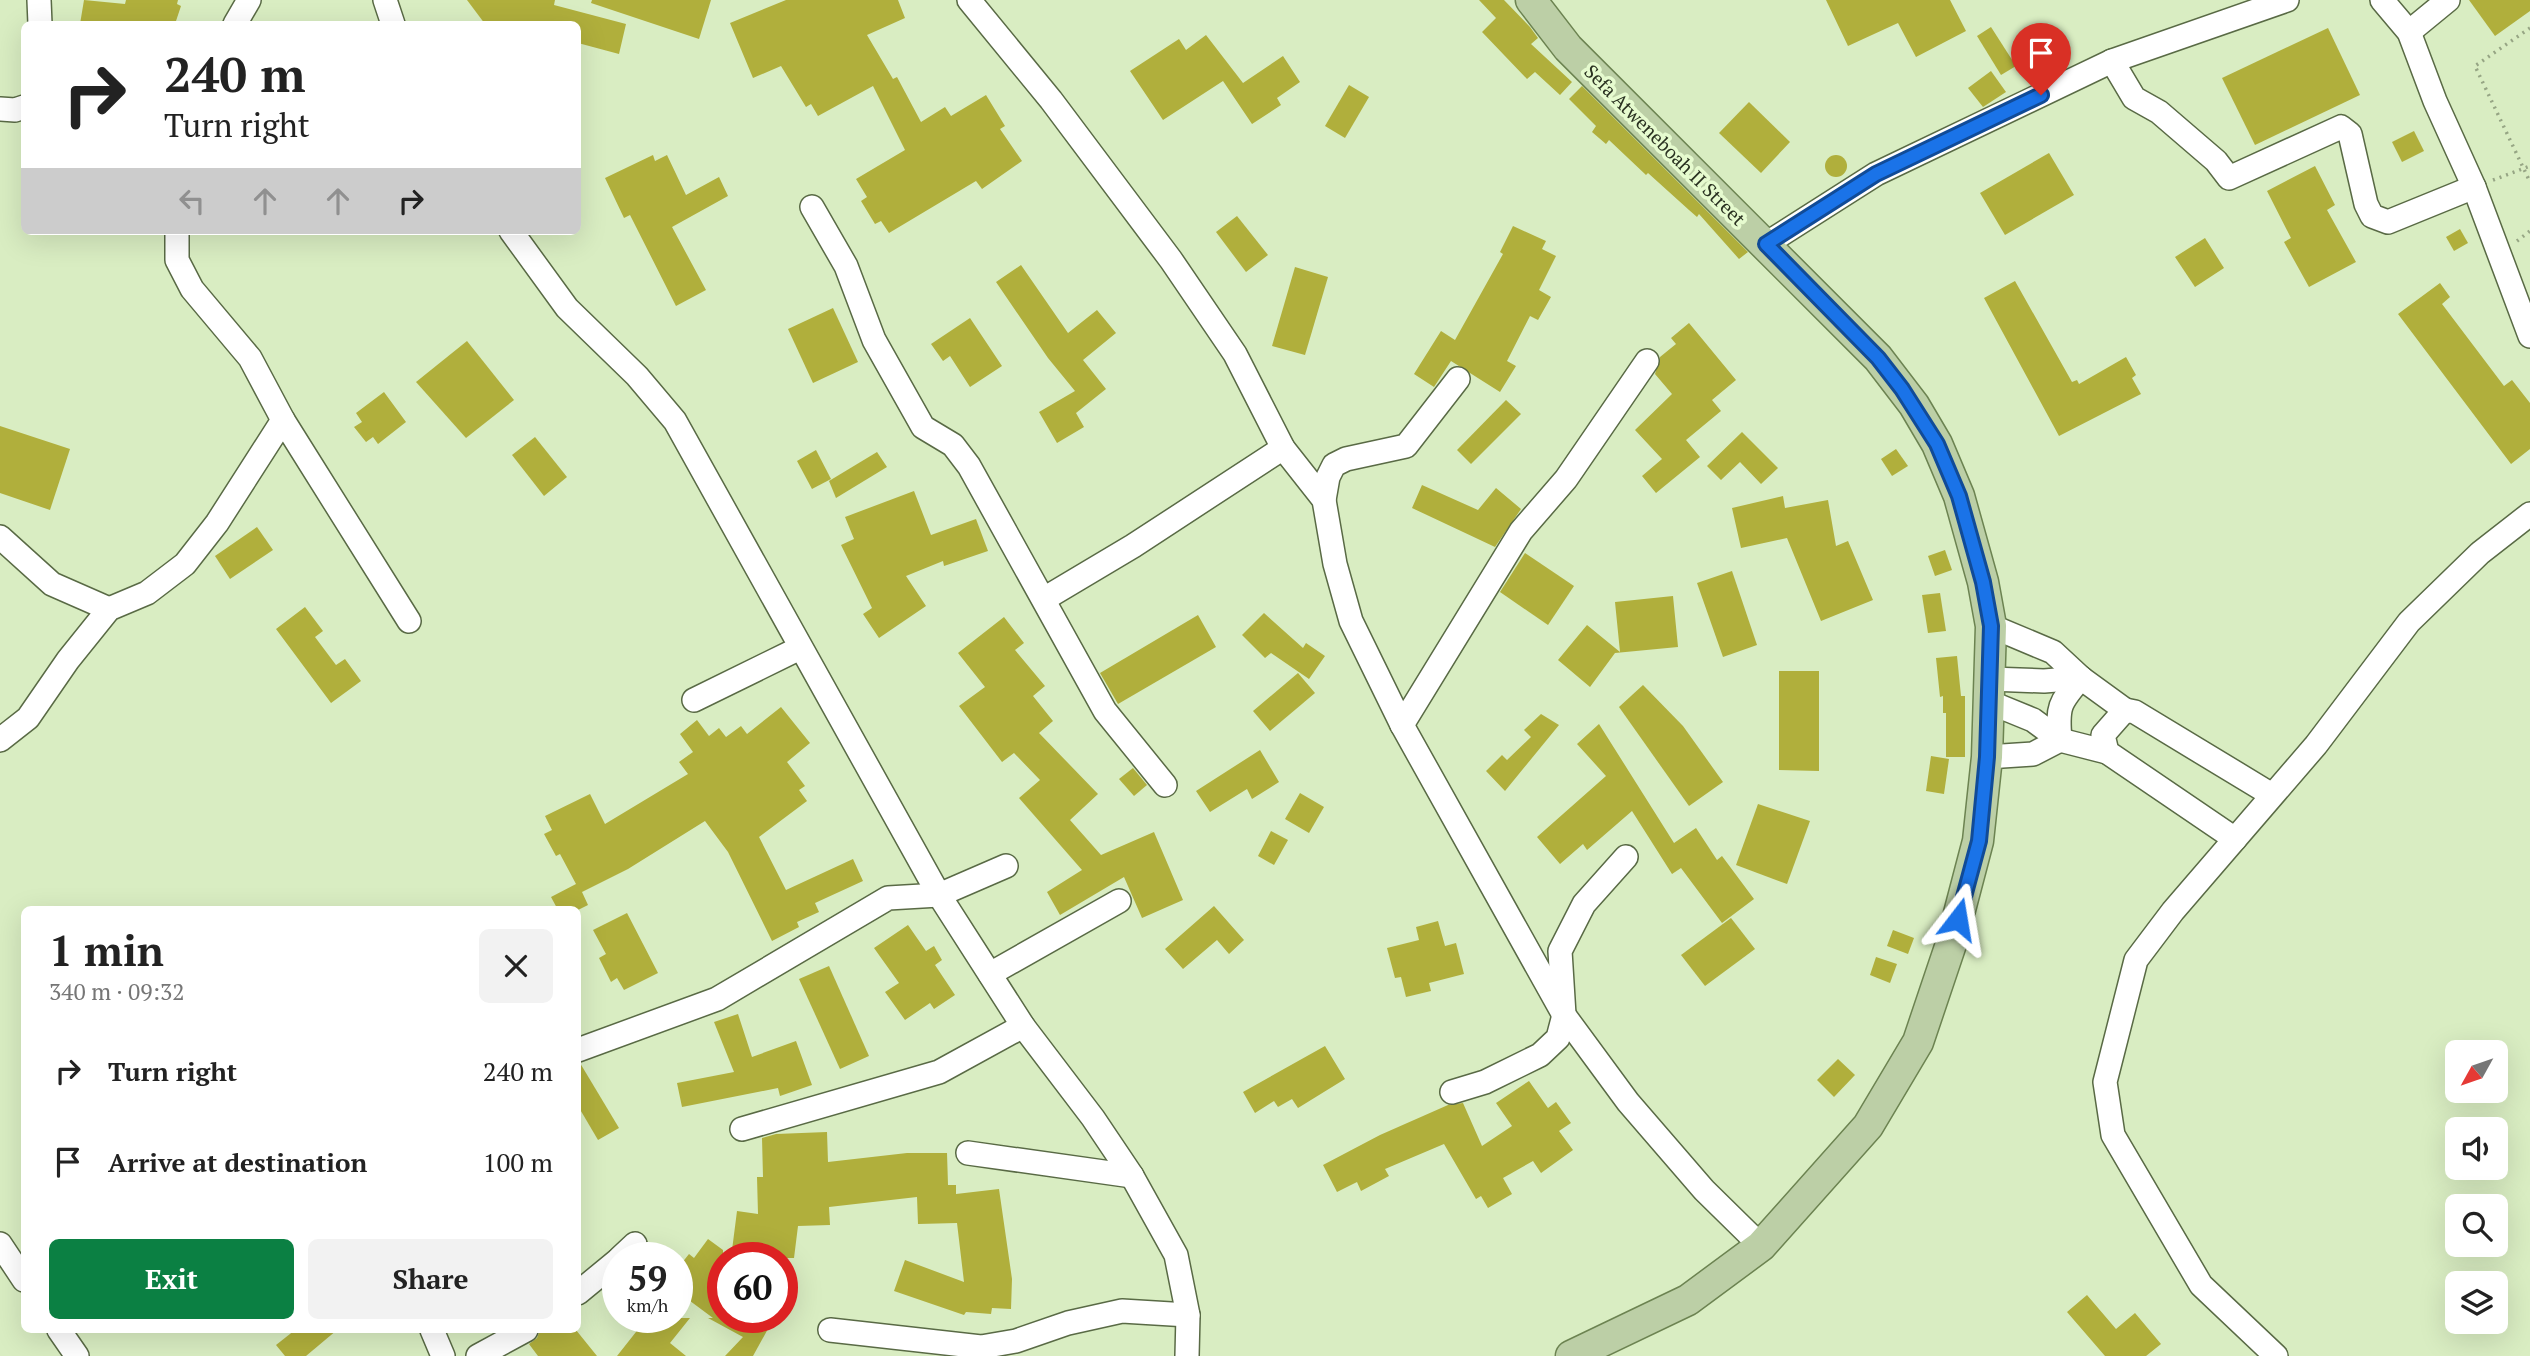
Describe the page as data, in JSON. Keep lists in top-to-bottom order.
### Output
{
  "streets": {
    "main road": ["Sefa Atweneboah II Street"]
  },
  "north": "bottom left",
  "page": {
    "turn": ["240 m", "Turn right"],
    "heading": ["1 min", "340 m · 09:32"],
    "list": [
      {
        "name": "Turn right",
        "value": "240 m"
      },
      {
        "name": "Arrive at destination",
        "value": "100 m"
      }
    ],
    "buttons": ["Exit", "Share"],
    "speed": "59 km/h",
    "limit": "60"
  }
}
